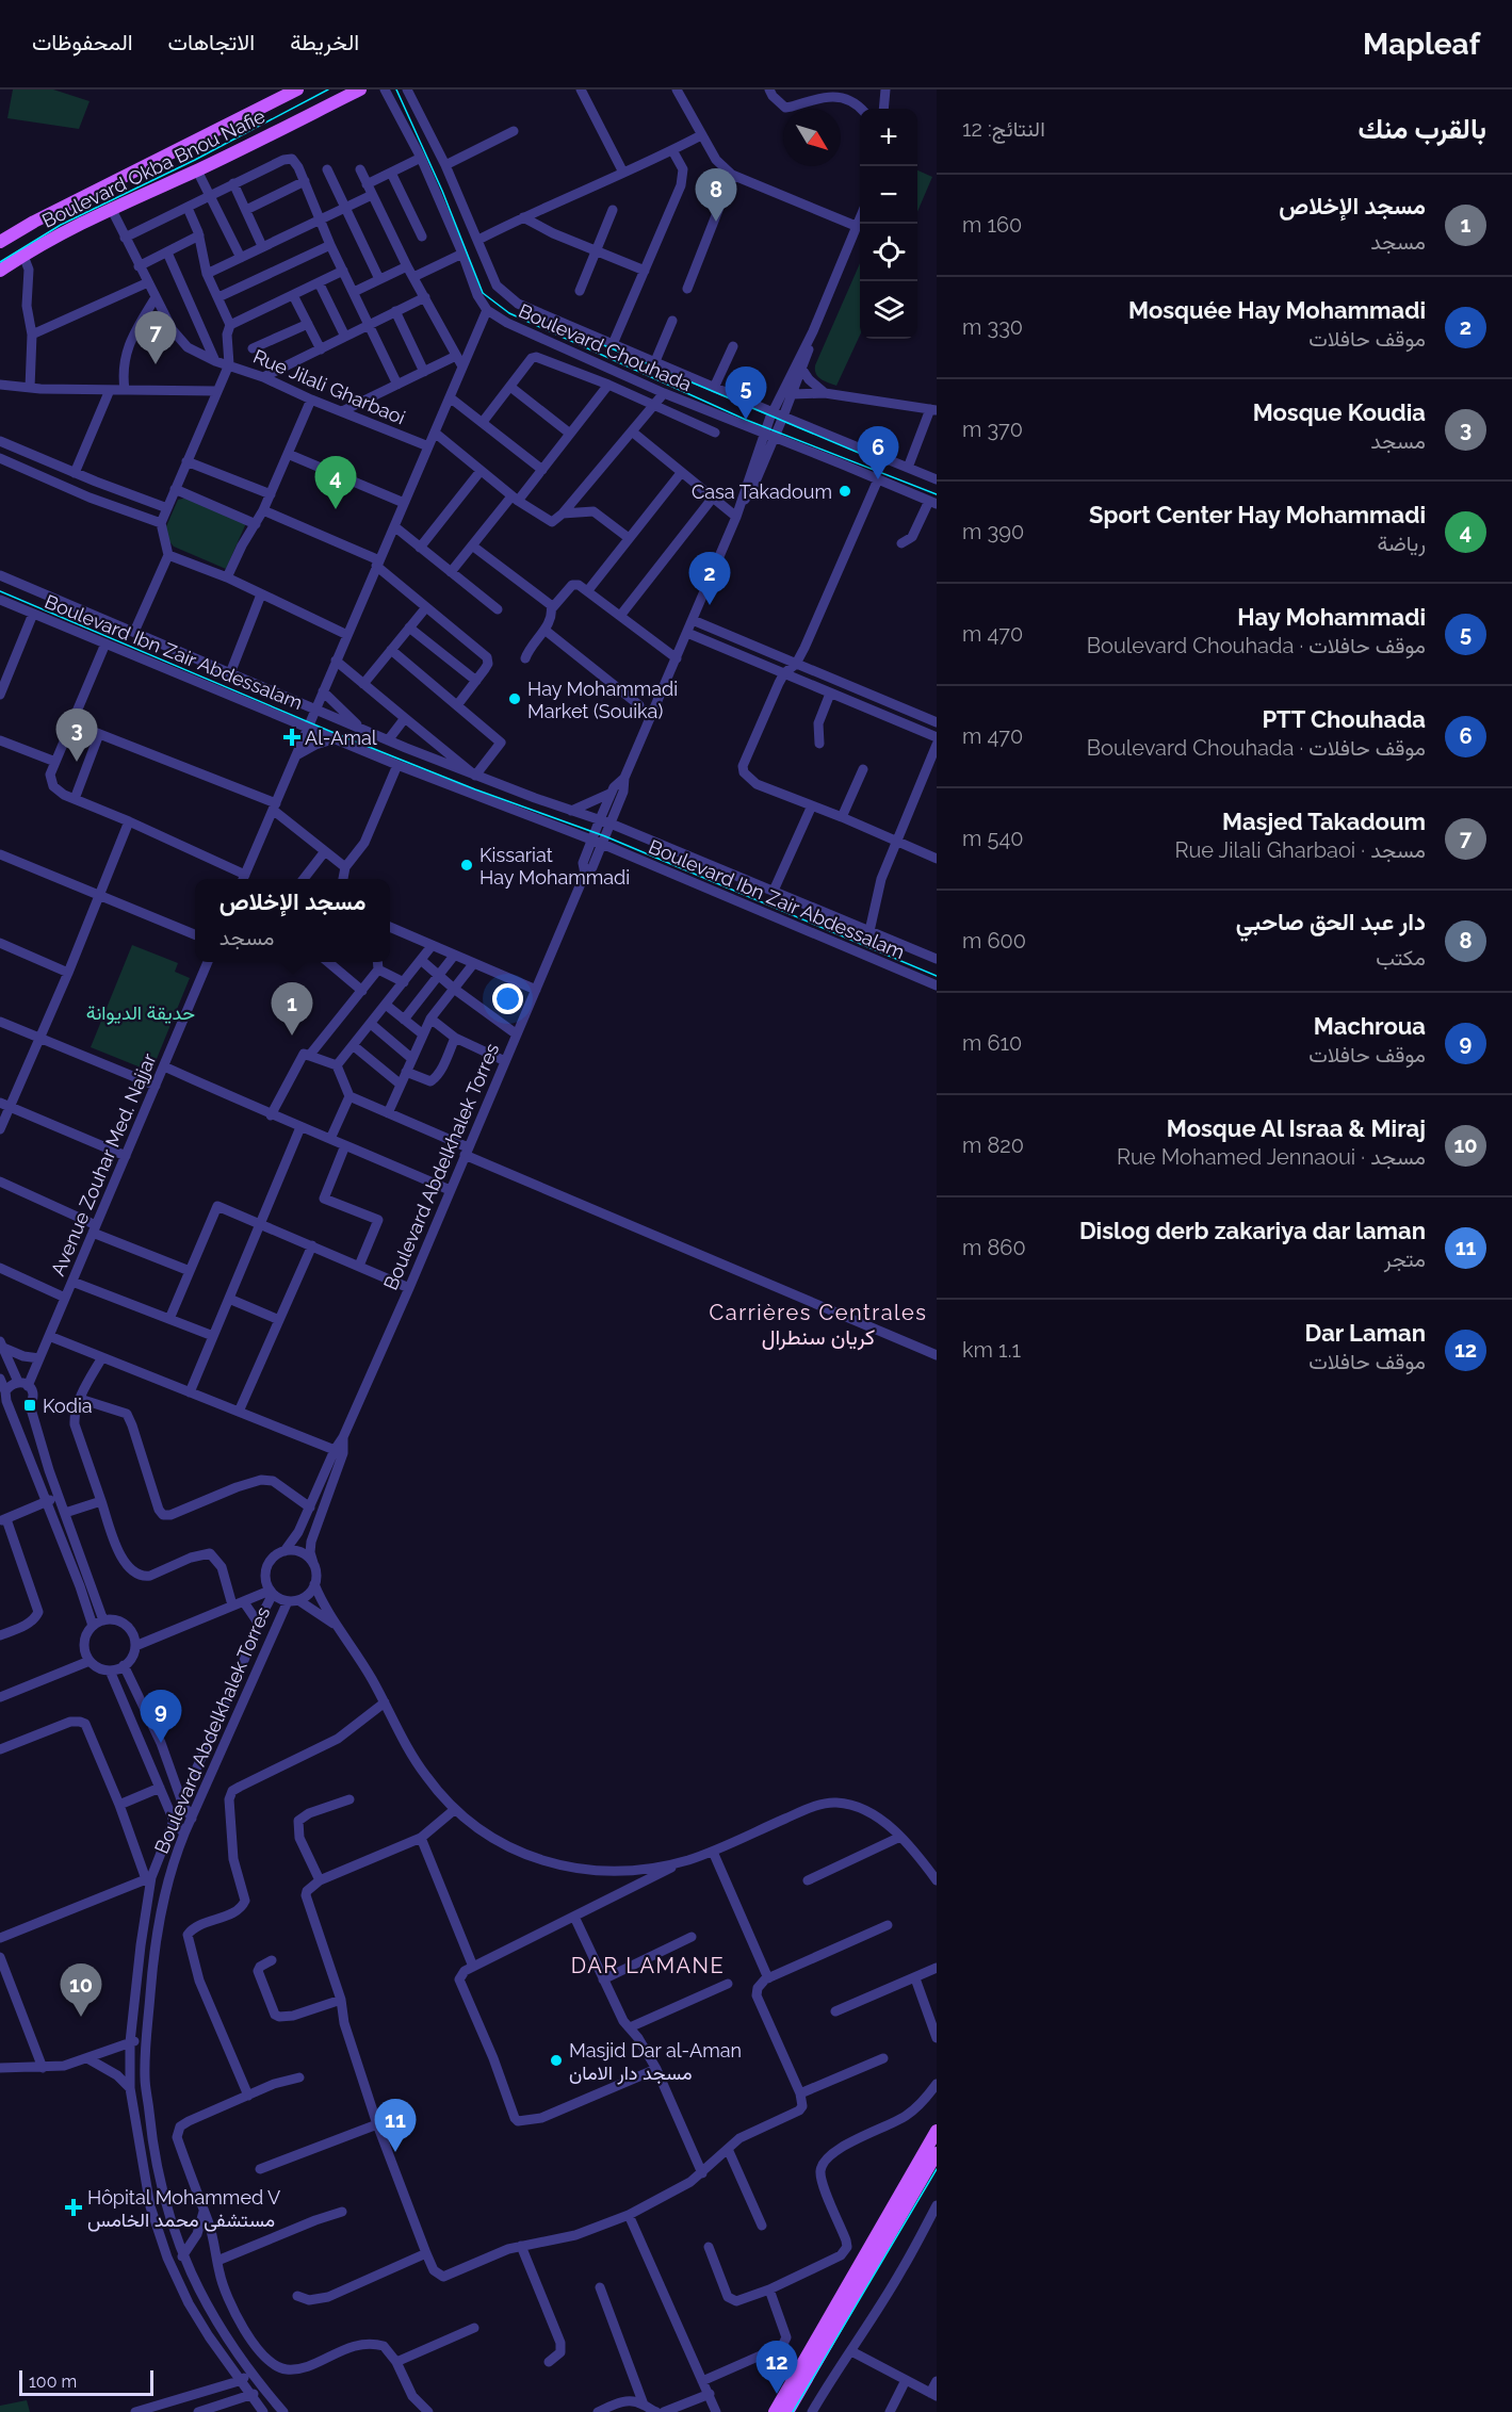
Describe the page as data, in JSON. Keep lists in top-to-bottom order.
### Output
{
  "streets": {
    "main road": ["Boulevard Okba Bnou Nafie"],
    "street": [
      "Boulevard Chouhada",
      "Rue Jilali Gharbaoi",
      "Boulevard Ibn Zair Abdessalam",
      "Avenue Zouhar Med. Najjar",
      "Boulevard Abdelkhalek Torres"
    ]
  },
  "crossings": [
    ["Boulevard Okba Bnou Nafie", "Rue Jilali Gharbaoi"],
    ["Boulevard Chouhada", "Boulevard Abdelkhalek Torres"],
    ["Boulevard Ibn Zair Abdessalam", "Boulevard Abdelkhalek Torres"]
  ],
  "districts": ["Carrières Centrales كريان سنطرال", "DAR LAMANE"],
  "parks": ["حديقة الديوانة"],
  "places": {
    "other": [
      "Casa Takadoum",
      "Hay Mohammadi Market (Souika)",
      "Kissariat Hay Mohammadi",
      "Masjid Dar al-Aman مسجد دار الامان"
    ],
    "health": ["Al-Amal", "Hôpital Mohammed V مستشفى محمد الخامس"],
    "transit": ["Kodia"]
  },
  "scale_bar": "100 m",
  "north": "bottom right",
  "page": {
    "header": "Mapleaf",
    "nav": ["الخريطة", "الاتجاهات", "المحفوظات"],
    "heading": ["بالقرب منك", "النتائج: 12"],
    "map_buttons": ["+", "−"],
    "pins": [
      "8",
      "7",
      "5",
      "6",
      "4",
      "2",
      "3",
      "1",
      "9",
      "10",
      "11",
      "12"
    ],
    "list": [
      {
        "mark": "1",
        "name": "مسجد الإخلاص",
        "note": "مسجد",
        "value": "160 m"
      },
      {
        "mark": "2",
        "name": "Mosquée Hay Mohammadi",
        "note": "موقف حافلات",
        "value": "330 m"
      },
      {
        "mark": "3",
        "name": "Mosque Koudia",
        "note": "مسجد",
        "value": "370 m"
      },
      {
        "mark": "4",
        "name": "Sport Center Hay Mohammadi",
        "note": "رياضة",
        "value": "390 m"
      },
      {
        "mark": "5",
        "name": "Hay Mohammadi",
        "note": "موقف حافلات · Boulevard Chouhada",
        "value": "470 m"
      },
      {
        "mark": "6",
        "name": "PTT Chouhada",
        "note": "موقف حافلات · Boulevard Chouhada",
        "value": "470 m"
      },
      {
        "mark": "7",
        "name": "Masjed Takadoum",
        "note": "مسجد · Rue Jilali Gharbaoi",
        "value": "540 m"
      },
      {
        "mark": "8",
        "name": "دار عبد الحق صاحبي",
        "note": "مكتب",
        "value": "600 m"
      },
      {
        "mark": "9",
        "name": "Machroua",
        "note": "موقف حافلات",
        "value": "610 m"
      },
      {
        "mark": "10",
        "name": "Mosque Al Israa & Miraj",
        "note": "مسجد · Rue Mohamed Jennaoui",
        "value": "820 m"
      },
      {
        "mark": "11",
        "name": "Dislog derb zakariya dar laman",
        "note": "متجر",
        "value": "860 m"
      },
      {
        "mark": "12",
        "name": "Dar Laman",
        "note": "موقف حافلات",
        "value": "1.1 km"
      }
    ],
    "popup": ["مسجد الإخلاص", "مسجد"],
    "scale": "100 m"
  }
}
